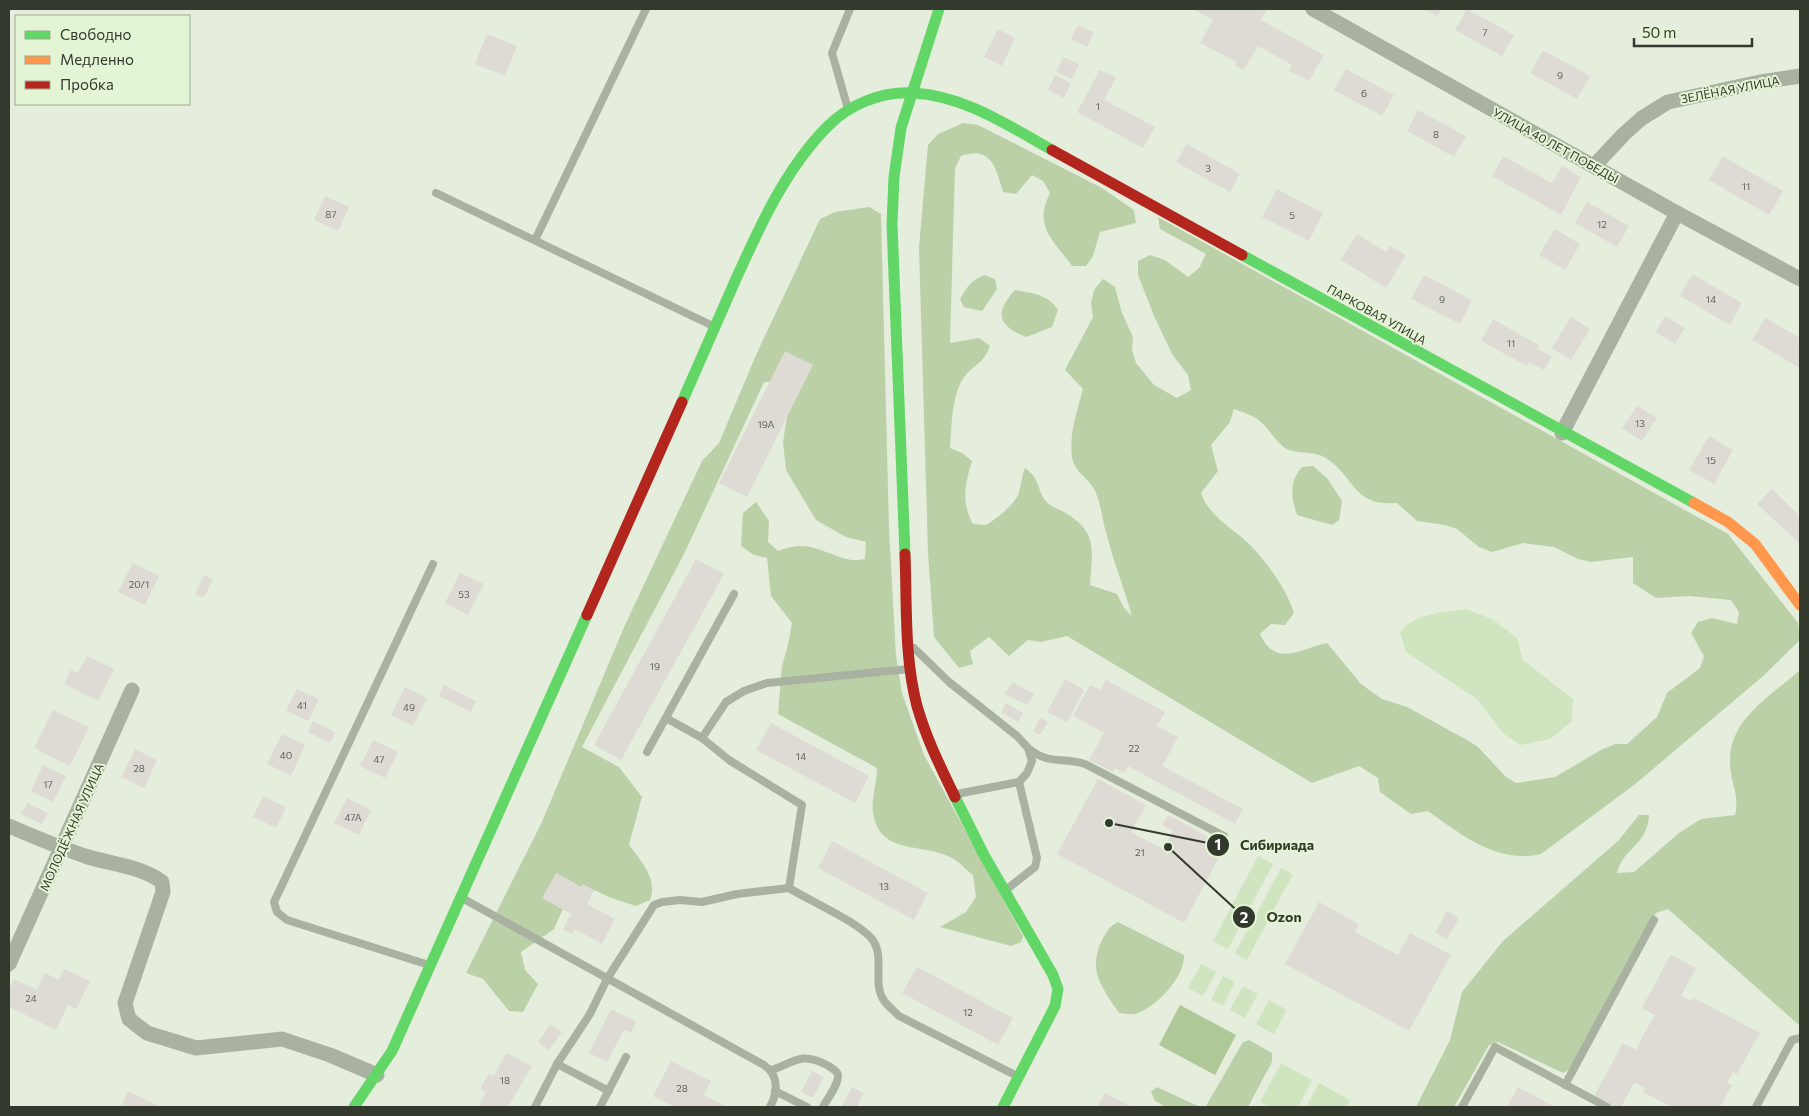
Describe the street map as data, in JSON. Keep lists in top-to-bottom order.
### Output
{
  "streets": {
    "street": [
      "ЗЕЛЁНАЯ УЛИЦА",
      "УЛИЦА 40 ЛЕТ ПОБЕДЫ",
      "ПАРКОВАЯ УЛИЦА",
      "МОЛОДЁЖНАЯ УЛИЦА"
    ]
  },
  "crossings": [
    ["ЗЕЛЁНАЯ УЛИЦА", "УЛИЦА 40 ЛЕТ ПОБЕДЫ"]
  ],
  "places": ["Сибириада", "Ozon"],
  "house_numbers": [
    "7",
    "9",
    "6",
    "1",
    "8",
    "3",
    "11",
    "87",
    "5",
    "12",
    "9",
    "14",
    "11",
    "13",
    "19А",
    "15",
    "20/1",
    "53",
    "19",
    "41",
    "49",
    "22",
    "40",
    "14",
    "47",
    "28",
    "17",
    "47А",
    "21",
    "13",
    "24",
    "12",
    "18",
    "28"
  ],
  "legend": ["Свободно", "Медленно", "Пробка"],
  "scale_bar": "50 m"
}
